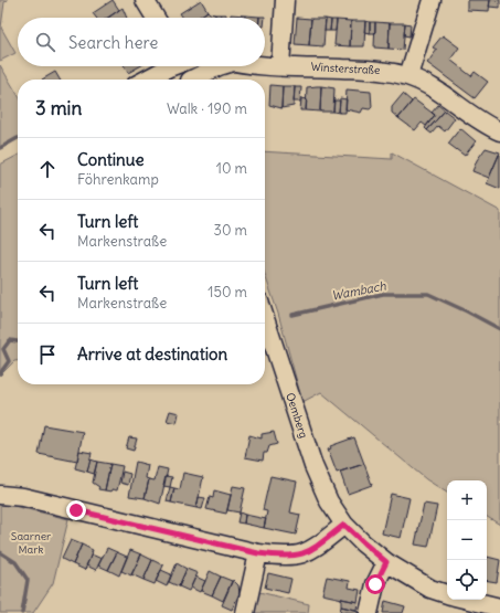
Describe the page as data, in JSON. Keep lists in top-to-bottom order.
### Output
{
  "streets": {
    "street": ["Winsterstraße", "Oemberg"]
  },
  "water": ["Wambach"],
  "parks": ["Saarner Mark"],
  "page": {
    "search": "Search here",
    "heading": ["3 min", "Walk · 190 m"],
    "list": [
      ["Continue", "Föhrenkamp", "10 m"],
      ["Turn left", "Markenstraße", "30 m"],
      ["Turn left", "Markenstraße", "150 m"],
      "Arrive at destination"
    ],
    "map_buttons": ["+", "−"]
  }
}
